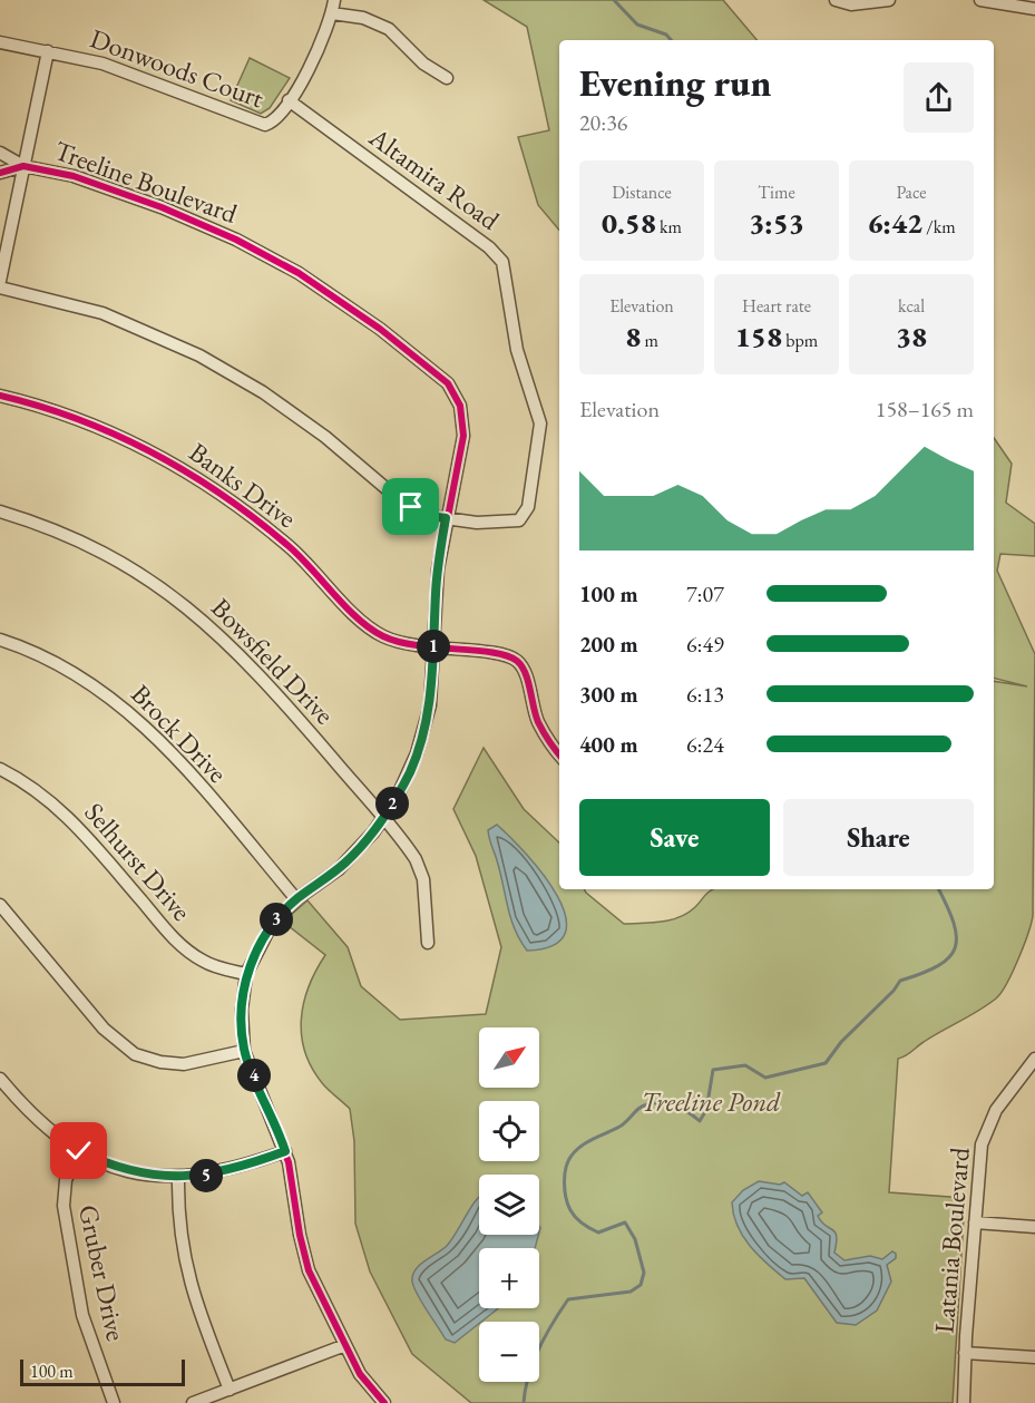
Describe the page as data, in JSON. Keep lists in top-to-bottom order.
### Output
{
  "streets": {
    "street": [
      "Donwoods Court",
      "Altamira Road",
      "Treeline Boulevard",
      "Banks Drive",
      "Bowsfield Drive",
      "Brock Drive",
      "Selhurst Drive",
      "Latania Boulevard",
      "Gruber Drive"
    ]
  },
  "crossings": [
    ["Donwoods Court", "Altamira Road"],
    ["Altamira Road", "Treeline Boulevard"],
    ["Treeline Boulevard", "Banks Drive"],
    ["Treeline Boulevard", "Bowsfield Drive"],
    ["Treeline Boulevard", "Brock Drive"],
    ["Treeline Boulevard", "Selhurst Drive"]
  ],
  "parks": ["Treeline Pond"],
  "scale_bar": "100 m",
  "north": "top right",
  "page": {
    "heading": ["Evening run", "20:36"],
    "stats": [
      ["Distance", "0.58 km"],
      ["Time", "3:53"],
      ["Pace", "6:42 /km"],
      ["Elevation", "8 m"],
      ["Heart rate", "158 bpm"],
      ["kcal", "38"]
    ],
    "chart": ["Elevation", "158–165 m"],
    "list": [
      {
        "name": "100 m",
        "note": "7:07"
      },
      {
        "name": "200 m",
        "note": "6:49"
      },
      {
        "name": "300 m",
        "note": "6:13"
      },
      {
        "name": "400 m",
        "note": "6:24"
      }
    ],
    "pins": [
      "1",
      "2",
      "3",
      "4",
      "5"
    ],
    "buttons": ["Save", "Share"],
    "map_buttons": ["+", "−"],
    "scale": "100 m"
  }
}
